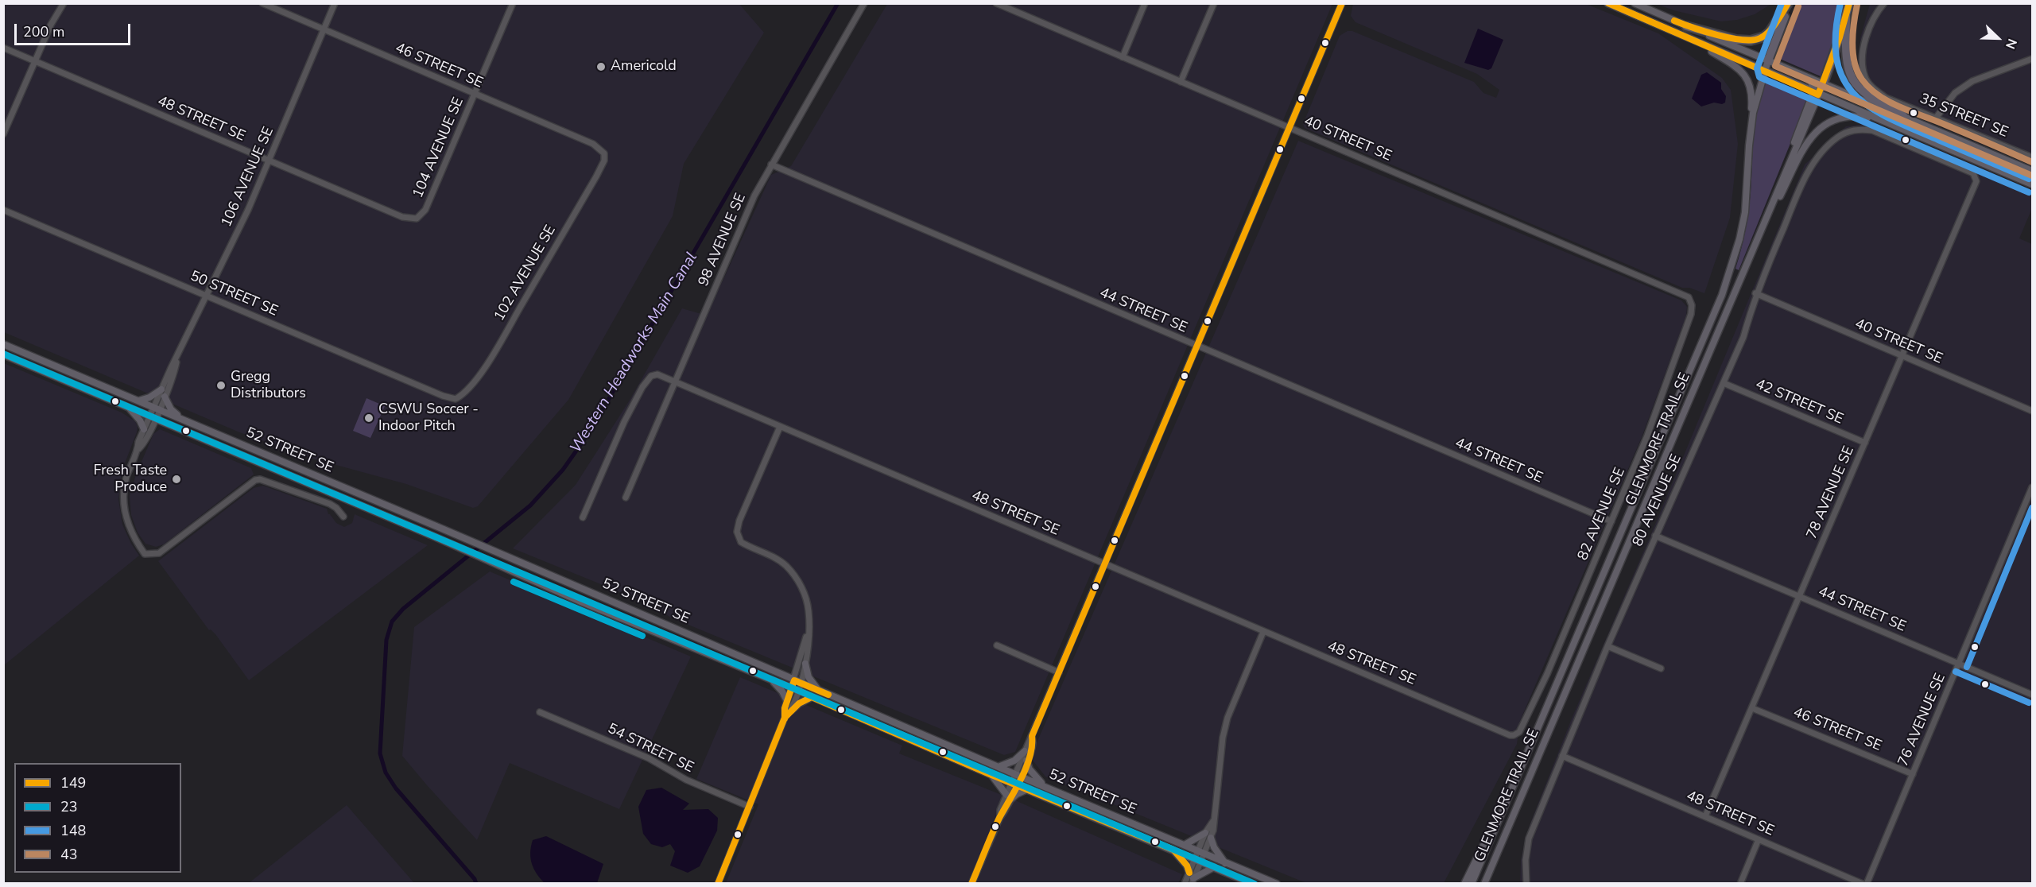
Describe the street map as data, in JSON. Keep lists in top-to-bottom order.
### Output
{
  "streets": {
    "highway": ["GLENMORE TRAIL SE"],
    "main road": ["52 STREET SE"],
    "street": [
      "46 STREET SE",
      "35 STREET SE",
      "48 STREET SE",
      "40 STREET SE",
      "104 AVENUE SE",
      "106 AVENUE SE",
      "98 AVENUE SE",
      "102 AVENUE SE",
      "50 STREET SE",
      "44 STREET SE",
      "42 STREET SE",
      "78 AVENUE SE",
      "80 AVENUE SE",
      "82 AVENUE SE",
      "76 AVENUE SE",
      "54 STREET SE"
    ]
  },
  "crossings": [
    ["46 STREET SE", "104 AVENUE SE"],
    ["46 STREET SE", "106 AVENUE SE"],
    ["46 STREET SE", "102 AVENUE SE"],
    ["46 STREET SE", "78 AVENUE SE"],
    ["46 STREET SE", "76 AVENUE SE"],
    ["48 STREET SE", "104 AVENUE SE"],
    ["48 STREET SE", "106 AVENUE SE"],
    ["48 STREET SE", "98 AVENUE SE"],
    ["48 STREET SE", "78 AVENUE SE"],
    ["48 STREET SE", "80 AVENUE SE"],
    ["48 STREET SE", "82 AVENUE SE"],
    ["40 STREET SE", "78 AVENUE SE"],
    ["40 STREET SE", "80 AVENUE SE"],
    ["40 STREET SE", "82 AVENUE SE"],
    ["106 AVENUE SE", "50 STREET SE"],
    ["106 AVENUE SE", "52 STREET SE"],
    ["98 AVENUE SE", "44 STREET SE"],
    ["102 AVENUE SE", "50 STREET SE"],
    ["44 STREET SE", "78 AVENUE SE"],
    ["44 STREET SE", "80 AVENUE SE"],
    ["44 STREET SE", "82 AVENUE SE"],
    ["44 STREET SE", "76 AVENUE SE"],
    ["42 STREET SE", "78 AVENUE SE"],
    ["42 STREET SE", "80 AVENUE SE"],
    ["78 AVENUE SE", "80 AVENUE SE"]
  ],
  "water": ["Western Headworks Main Canal"],
  "places": [
    "Americold",
    "Gregg Distributors",
    "CSWU Soccer - Indoor Pitch",
    "Fresh Taste Produce"
  ],
  "lines": [
    "transit line 149",
    "transit line 148",
    "transit line 43",
    "transit line 23"
  ],
  "legend": [
    "149",
    "23",
    "148",
    "43"
  ],
  "scale_bar": "200 m",
  "north": "bottom right"
}
